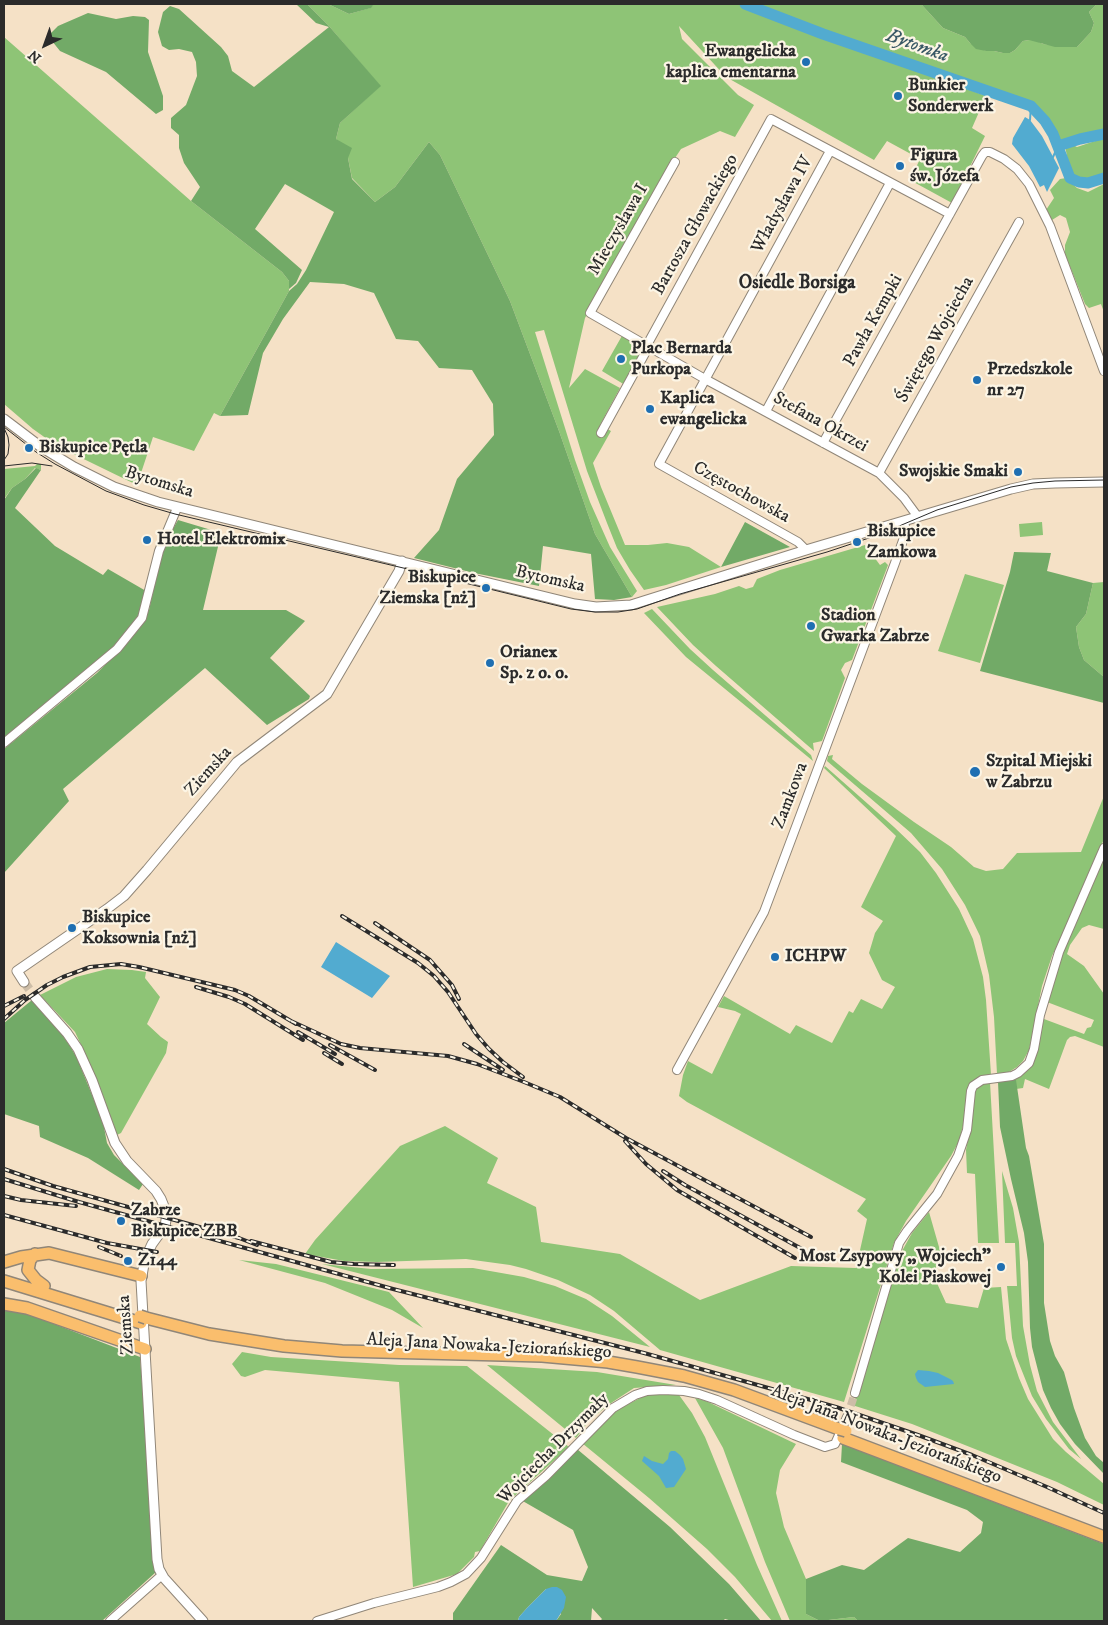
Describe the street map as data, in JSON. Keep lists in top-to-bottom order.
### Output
{
  "streets": {
    "main road": ["Aleja Jana Nowaka-Jeziorańskiego"],
    "street": [
      "Władysława IV",
      "Bartosza Głowackiego",
      "Mieczysława I",
      "Pawła Kempki",
      "Świętego Wojciecha",
      "Stefana Okrzei",
      "Bytomska",
      "Częstochowska",
      "Ziemska",
      "Zamkowa",
      "Wojciecha Drzymały"
    ]
  },
  "crossings": [
    ["Władysława IV", "Bartosza Głowackiego"],
    ["Władysława IV", "Stefana Okrzei"],
    ["Władysława IV", "Częstochowska"],
    ["Bartosza Głowackiego", "Stefana Okrzei"],
    ["Mieczysława I", "Stefana Okrzei"],
    ["Pawła Kempki", "Stefana Okrzei"],
    ["Świętego Wojciecha", "Stefana Okrzei"],
    ["Stefana Okrzei", "Bytomska"],
    ["Bytomska", "Częstochowska"],
    ["Bytomska", "Ziemska"],
    ["Bytomska", "Zamkowa"]
  ],
  "districts": ["Osiedle Borsiga"],
  "water": ["Bytomka"],
  "places": [
    "Ewangelicka kaplica cmentarna",
    "Bunkier Sonderwerk",
    "Figura św. Józefa",
    "Plac Bernarda Purkopa",
    "Przedszkole nr 27",
    "Kaplica ewangelicka",
    "Biskupice Pętla",
    "Swojskie Smaki",
    "Hotel Elektromix",
    "Biskupice Zamkowa",
    "Biskupice Ziemska [nż]",
    "Stadion Gwarka Zabrze",
    "Orianex Sp. z o. o.",
    "Szpital Miejski w Zabrzu",
    "Biskupice Koksownia [nż]",
    "ICHPW",
    "Zabrze Biskupice ZBB",
    "Z144",
    "Most Zsypowy „Wojciech” Kolei Piaskowej"
  ],
  "north": "bottom left"
}
